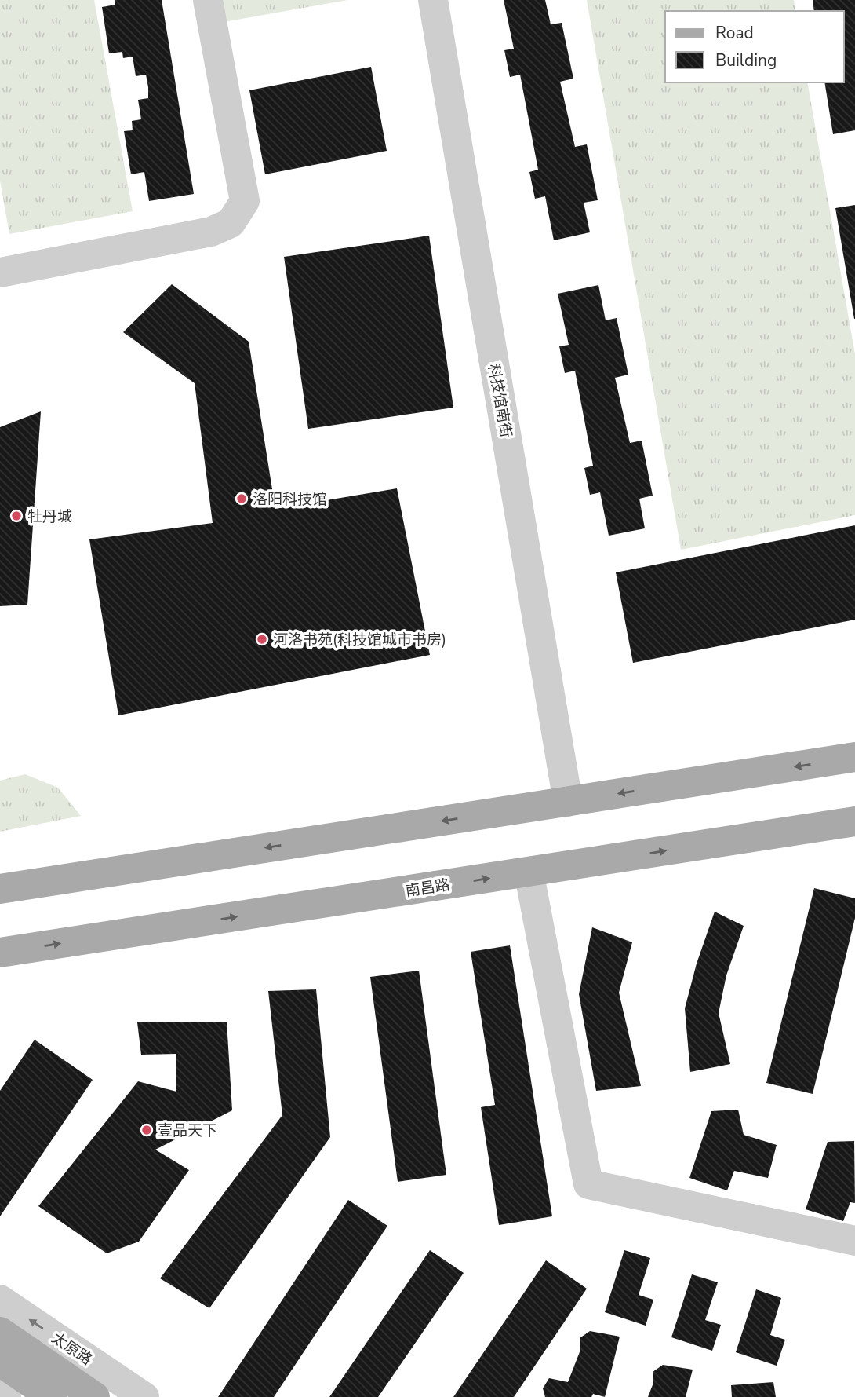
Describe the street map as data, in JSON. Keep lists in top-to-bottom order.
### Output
{
  "streets": {
    "main road": ["南昌路", "太原路"],
    "street": ["科技馆南街"]
  },
  "one_way": ["太原路"],
  "places": [
    "洛阳科技馆",
    "牡丹城",
    "河洛书苑(科技馆城市书房)",
    "壹品天下"
  ],
  "legend": ["Road", "Building"]
}
